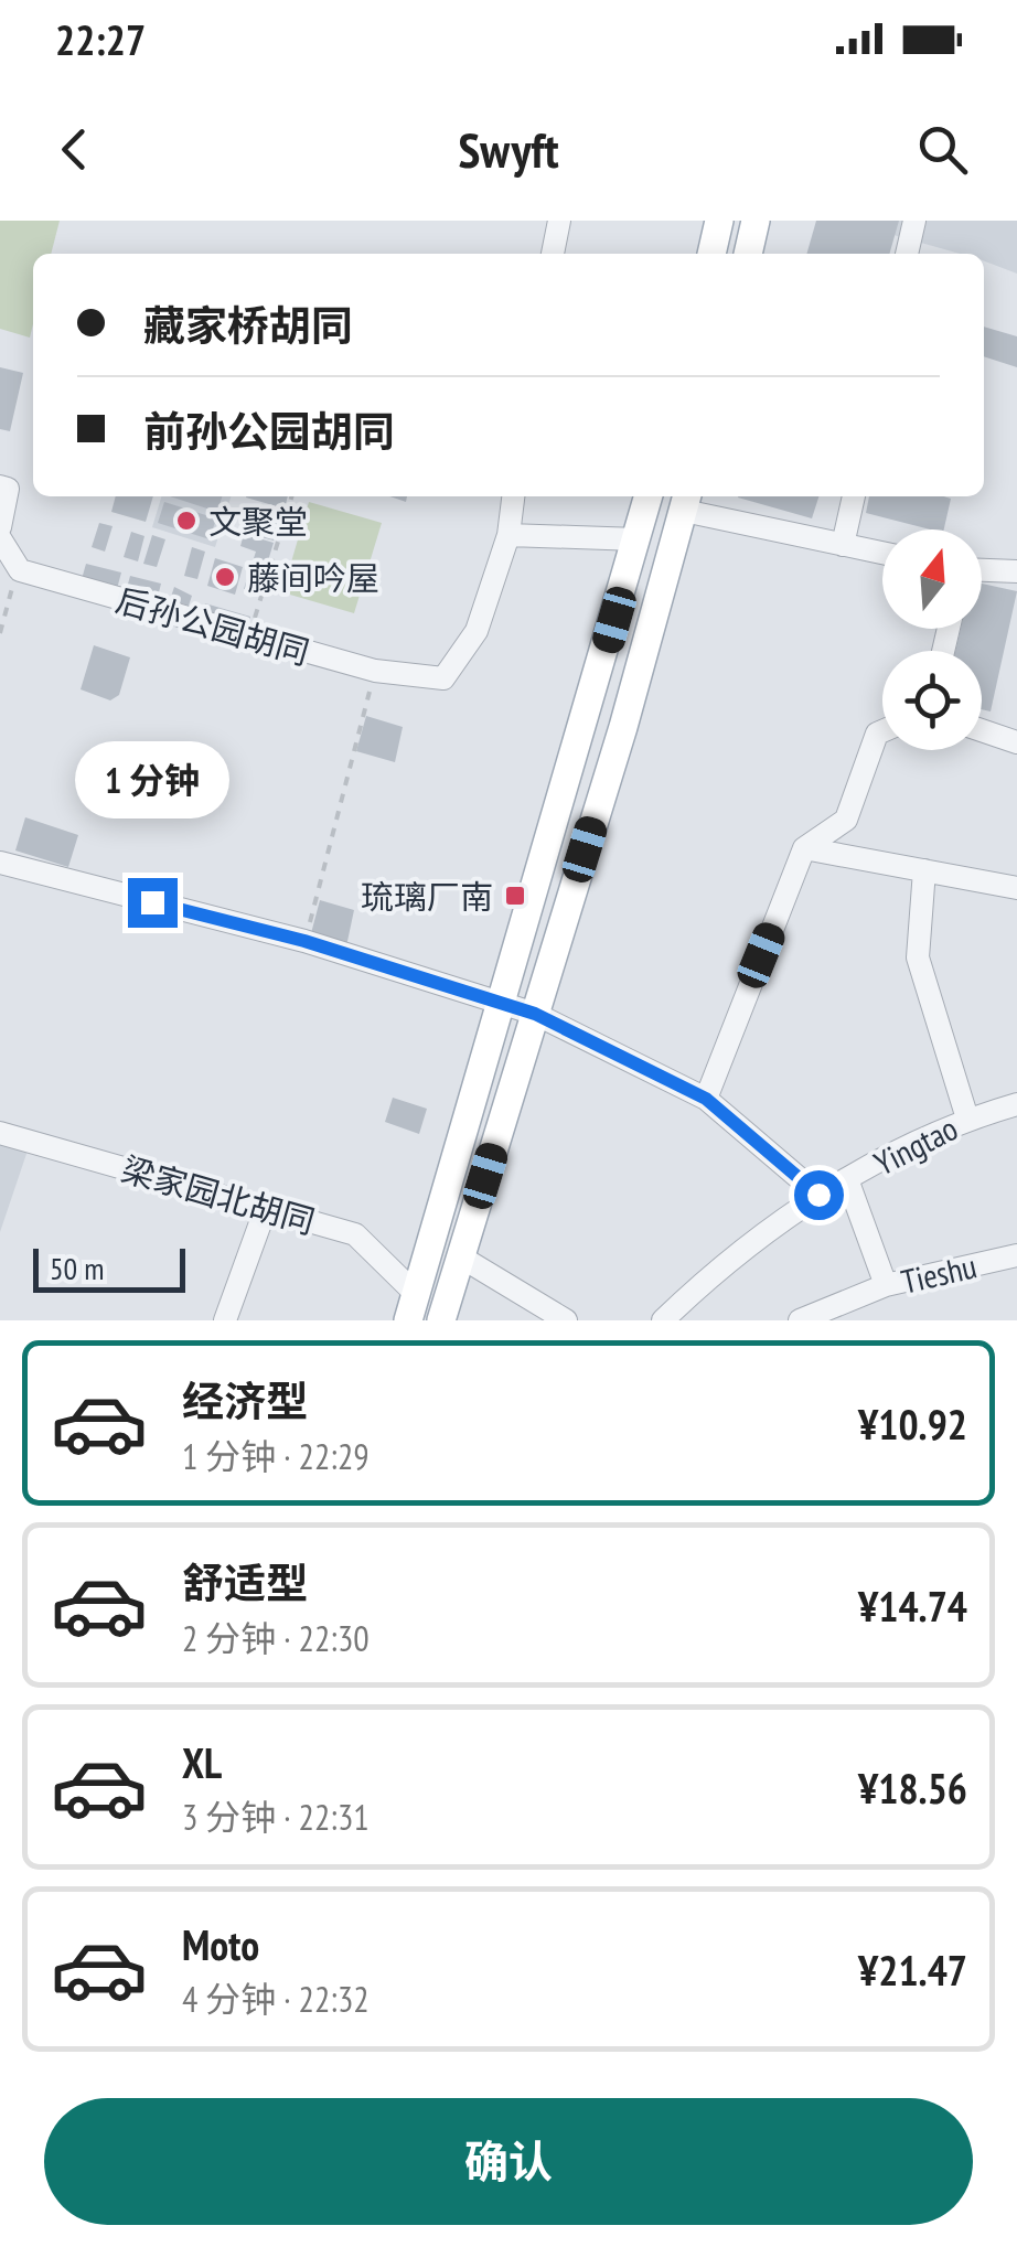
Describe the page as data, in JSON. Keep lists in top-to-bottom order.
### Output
{
  "streets": {
    "street": [
      "后孙公园胡同",
      "Yingtao",
      "梁家园北胡同",
      "Tieshu"
    ]
  },
  "places": {
    "other": ["文聚堂", "藤间吟屋"],
    "transit": ["琉璃厂南"]
  },
  "scale_bar": "50 m",
  "north": "top",
  "page": {
    "status": "22:27",
    "header": "Swyft",
    "banner": ["藏家桥胡同", "前孙公园胡同"],
    "bubble": "1 分钟",
    "scale": "50 m",
    "list": [
      {
        "name": "经济型",
        "note": "1 分钟 · 22:29",
        "value": "¥10.92"
      },
      {
        "name": "舒适型",
        "note": "2 分钟 · 22:30",
        "value": "¥14.74"
      },
      {
        "name": "XL",
        "note": "3 分钟 · 22:31",
        "value": "¥18.56"
      },
      {
        "name": "Moto",
        "note": "4 分钟 · 22:32",
        "value": "¥21.47"
      }
    ],
    "buttons": "确认"
  }
}
